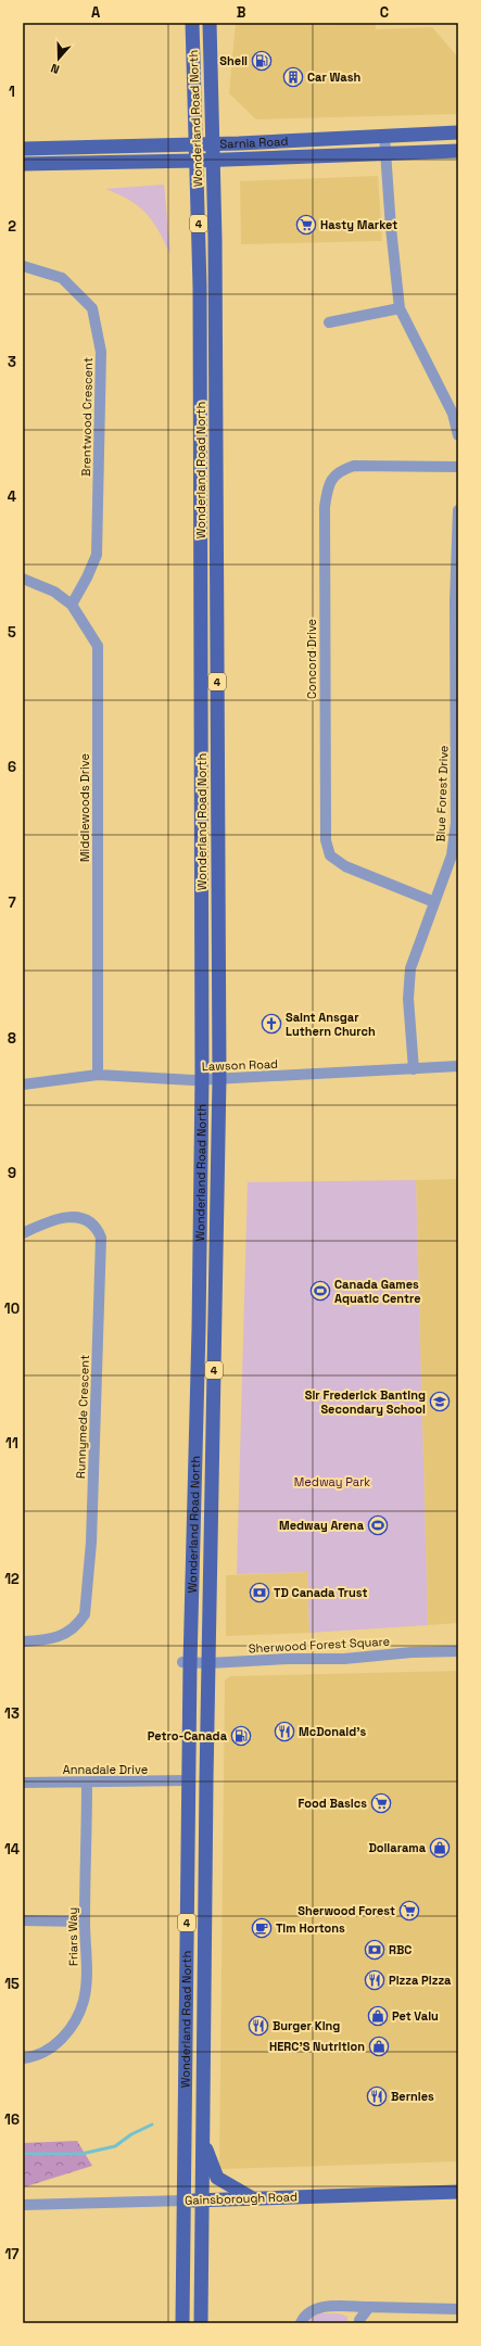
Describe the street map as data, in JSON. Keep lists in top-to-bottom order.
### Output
{
  "streets": {
    "main road": [
      "Wonderland Road North",
      "Sarnia Road",
      "4",
      "Gainsborough Road"
    ],
    "street": [
      "Brentwood Crescent",
      "Concord Drive",
      "Blue Forest Drive",
      "Middlewoods Drive",
      "Lawson Road",
      "Runnymede Crescent",
      "Sherwood Forest Square",
      "Annadale Drive",
      "Friars Way"
    ]
  },
  "crossings": [
    ["Wonderland Road North", "Sarnia Road"],
    ["Wonderland Road North", "Lawson Road"],
    ["Wonderland Road North", "Sherwood Forest Square"],
    ["Wonderland Road North", "Annadale Drive"],
    ["Wonderland Road North", "Gainsborough Road"],
    ["Brentwood Crescent", "Middlewoods Drive"],
    ["Concord Drive", "Blue Forest Drive"],
    ["Blue Forest Drive", "Lawson Road"],
    ["Middlewoods Drive", "Lawson Road"],
    ["Annadale Drive", "Friars Way"]
  ],
  "parks": ["Medway Park"],
  "places": {
    "fuel station": ["Shell", "Petro-Canada"],
    "building": ["Car Wash"],
    "supermarket": ["Hasty Market", "Food Basics", "Sherwood Forest"],
    "church": ["Saint Ansgar Luthern Church"],
    "sports": ["Canada Games Aquatic Centre", "Medway Arena"],
    "school or university": ["Sir Frederick Banting Secondary School"],
    "bank": ["TD Canada Trust", "RBC"],
    "restaurant": [
      "McDonald's",
      "Pizza Pizza",
      "Burger King",
      "Bernies"
    ],
    "shop": ["Dollarama", "Pet Valu", "HERC'S Nutrition"],
    "cafe": ["Tim Hortons"]
  },
  "north": "bottom",
  "grid": {
    "columns": ["A", "B", "C"],
    "rows": [
      "1",
      "2",
      "3",
      "4",
      "5",
      "6",
      "7",
      "8",
      "9",
      "10",
      "11",
      "12",
      "13",
      "14",
      "15",
      "16",
      "17"
    ]
  }
}
